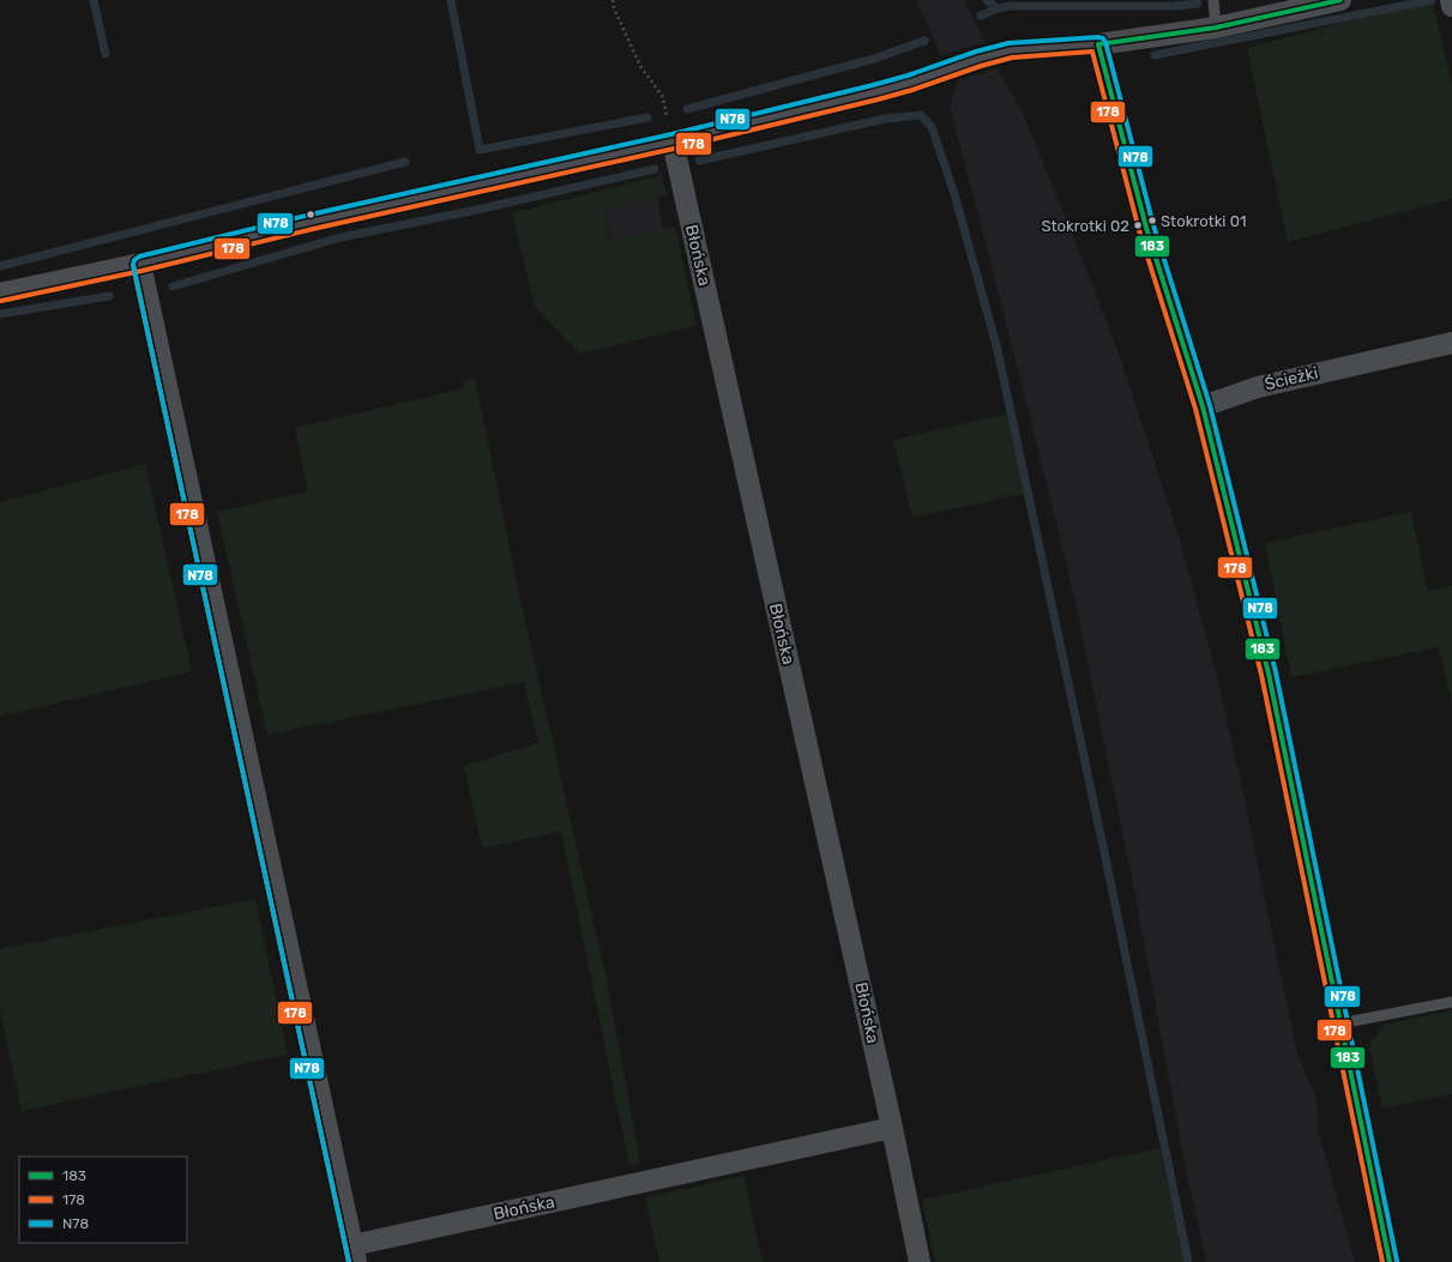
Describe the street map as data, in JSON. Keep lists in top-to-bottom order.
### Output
{
  "streets": {
    "street": ["Błońska", "Ścieżki"]
  },
  "places": ["Stokrotki 01", "Stokrotki 02"],
  "lines": ["transit line 183", "transit line N78", "transit line 178"],
  "legend": ["183", "178", "N78"]
}
